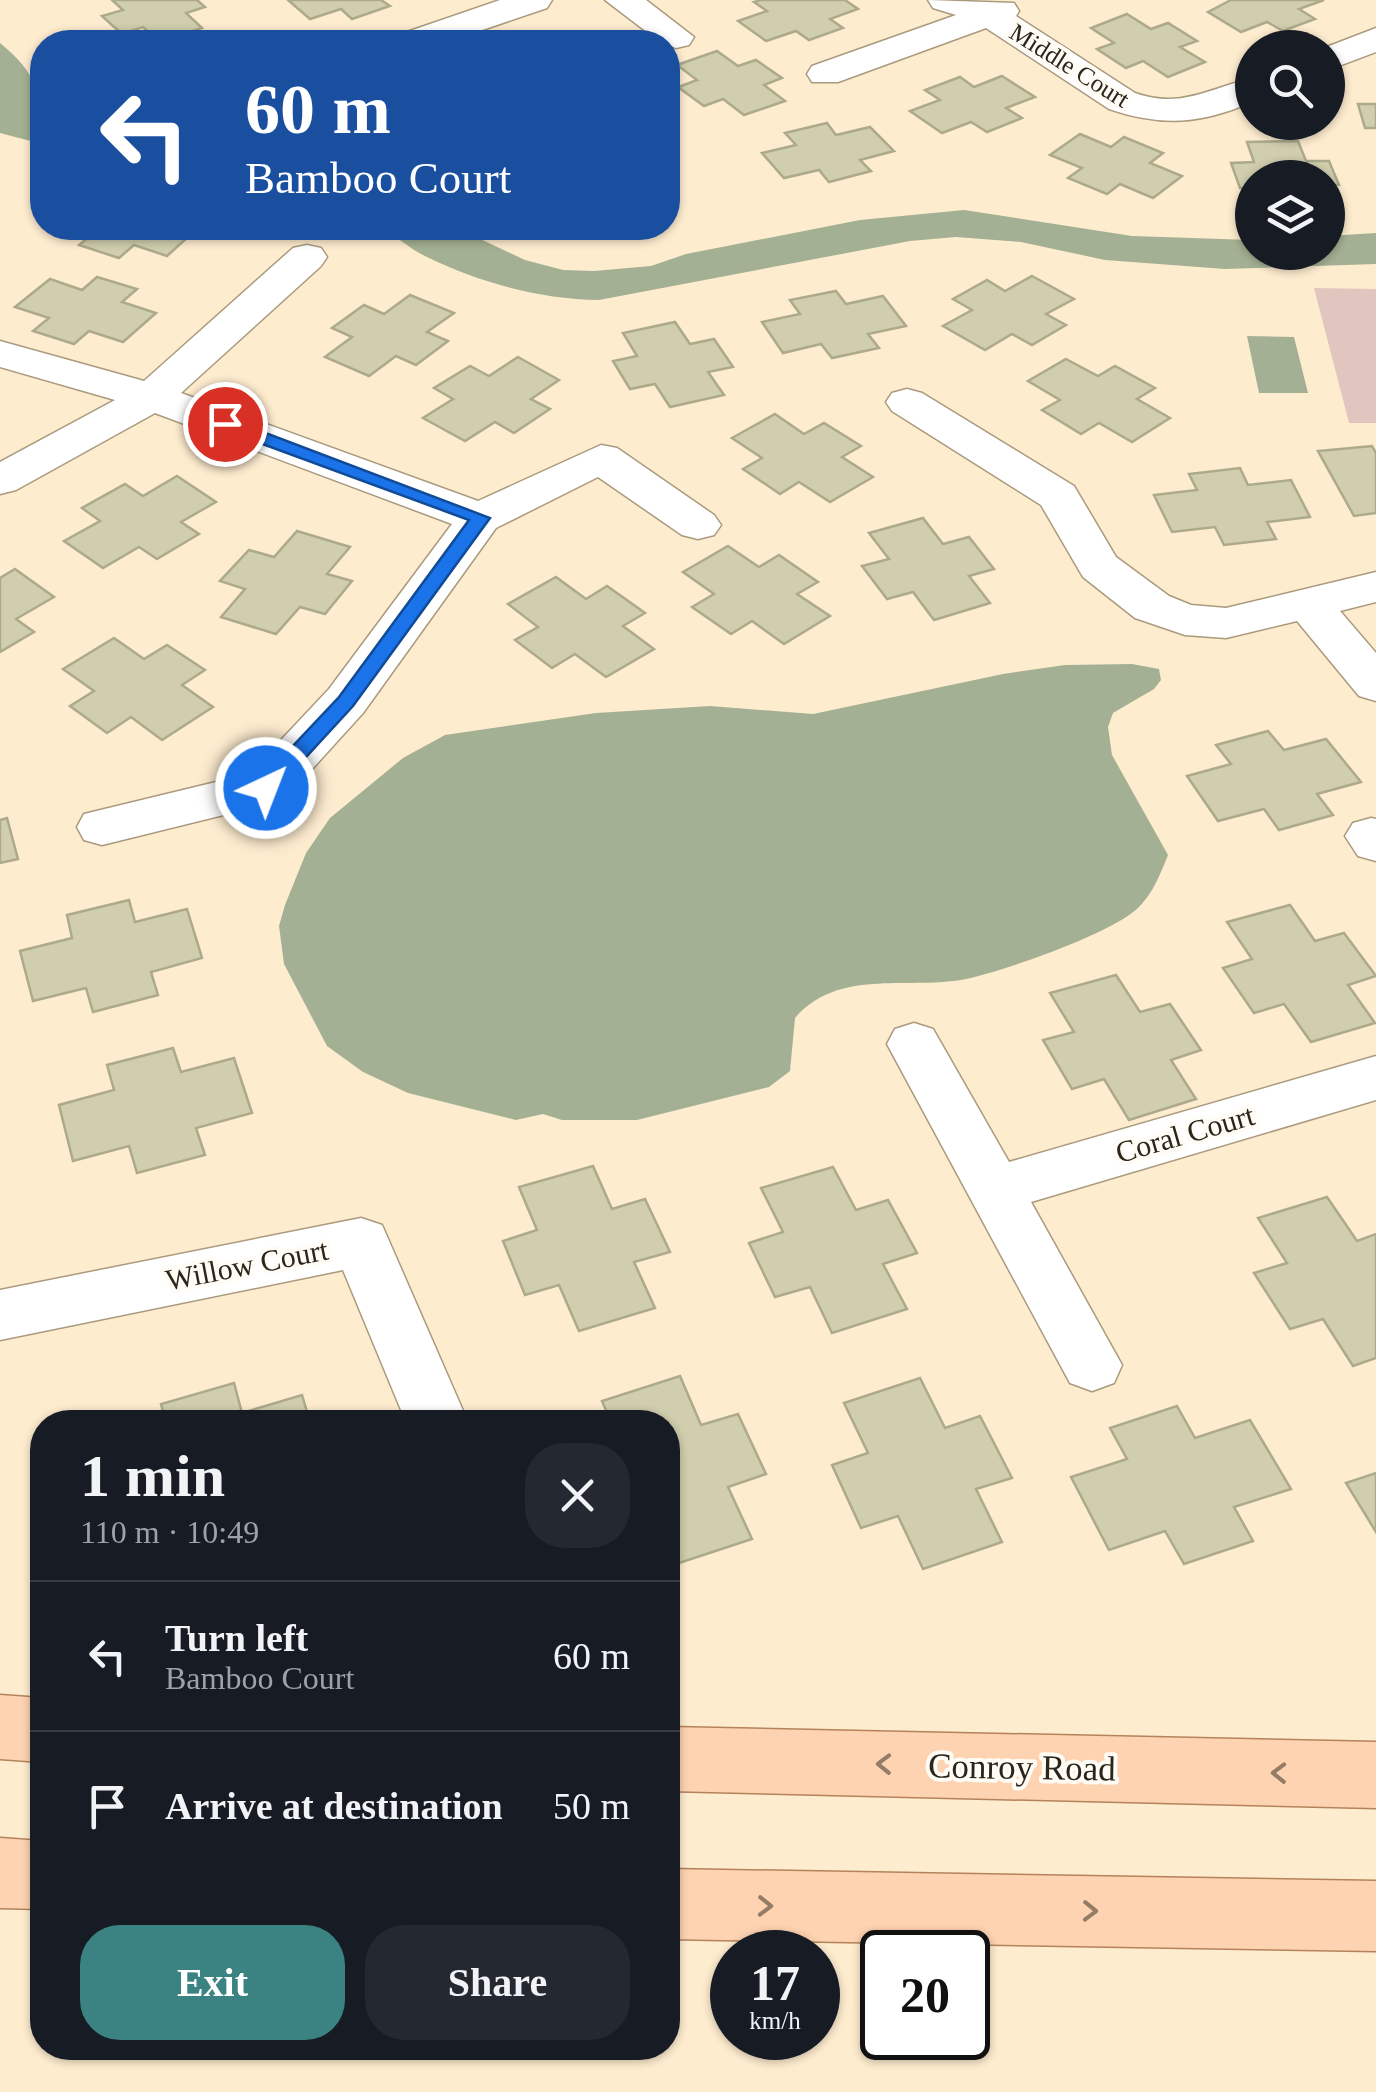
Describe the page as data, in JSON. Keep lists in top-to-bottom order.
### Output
{
  "streets": {
    "main road": ["Conroy Road"],
    "lane": ["Middle Court", "Coral Court", "Willow Court"]
  },
  "page": {
    "turn": ["60 m", "Bamboo Court"],
    "heading": ["1 min", "110 m · 10:49"],
    "list": [
      {
        "name": "Turn left",
        "note": "Bamboo Court",
        "value": "60 m"
      },
      {
        "name": "Arrive at destination",
        "value": "50 m"
      }
    ],
    "buttons": ["Exit", "Share"],
    "speed": "17 km/h",
    "limit": "20"
  }
}
